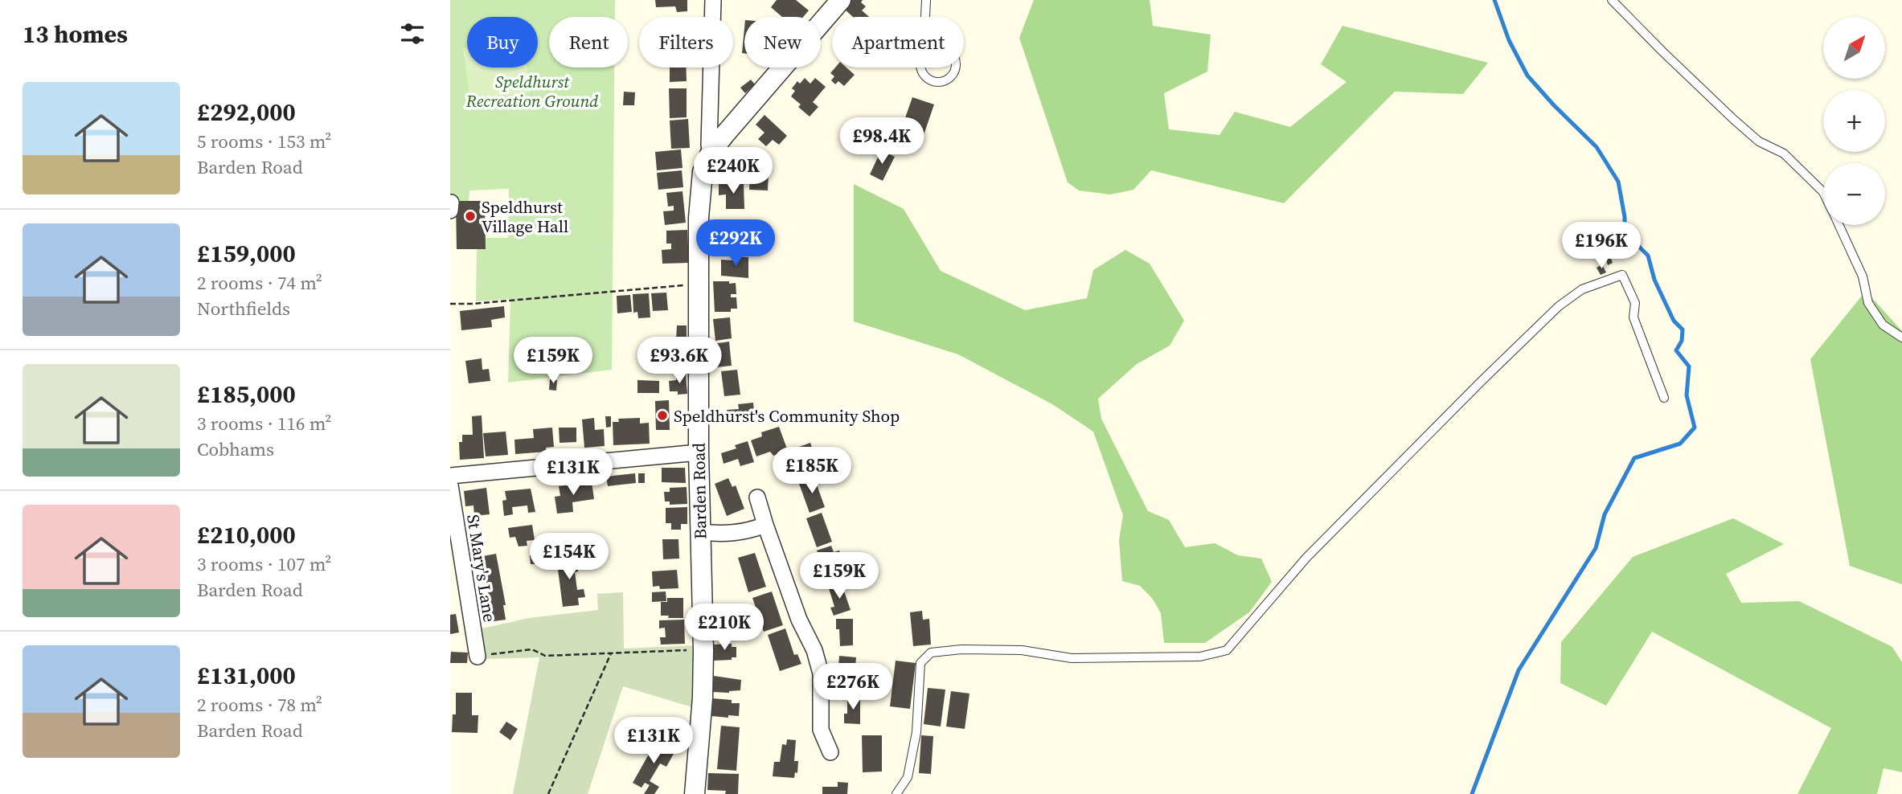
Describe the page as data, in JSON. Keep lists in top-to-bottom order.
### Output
{
  "streets": {
    "street": ["Barden Road", "St Mary's Lane"]
  },
  "parks": ["Speldhurst Recreation Ground"],
  "places": ["Speldhurst Village Hall", "Speldhurst's Community Shop"],
  "north": "top right",
  "page": {
    "heading": "13 homes",
    "map_buttons": ["+", "−"],
    "chip": [
      "Buy",
      "Rent",
      "Filters",
      "New",
      "Apartment"
    ],
    "list": [
      {
        "name": "£292,000",
        "note": "5 rooms · 153 m² · Barden Road"
      },
      {
        "name": "£159,000",
        "note": "2 rooms · 74 m² · Northfields"
      },
      {
        "name": "£185,000",
        "note": "3 rooms · 116 m² · Cobhams"
      },
      {
        "name": "£210,000",
        "note": "3 rooms · 107 m² · Barden Road"
      },
      {
        "name": "£131,000",
        "note": "2 rooms · 78 m² · Barden Road"
      }
    ],
    "price": [
      "£98.4K",
      "£240K",
      "£292K",
      "£196K",
      "£159K",
      "£93.6K",
      "£185K",
      "£131K",
      "£154K",
      "£159K",
      "£210K",
      "£276K",
      "£131K"
    ]
  }
}
